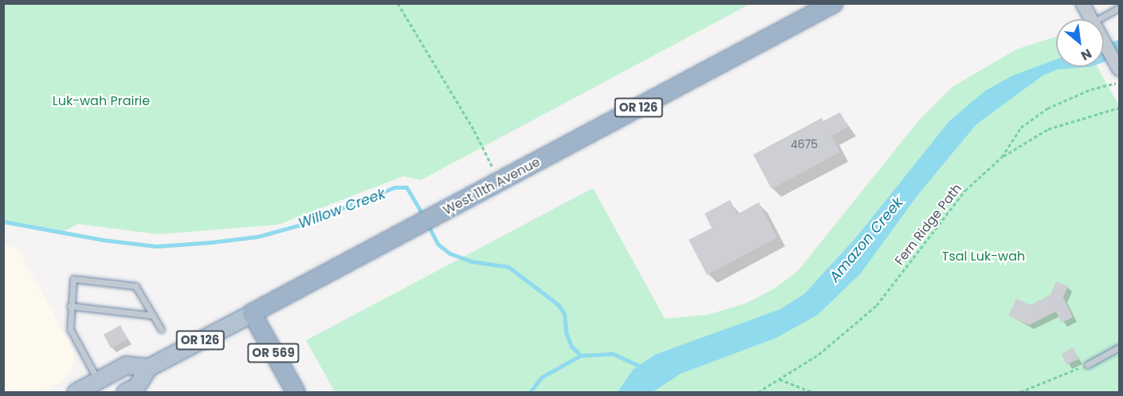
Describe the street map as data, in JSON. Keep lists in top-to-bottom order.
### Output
{
  "streets": {
    "highway": ["OR 126", "West 11th Avenue", "OR 569"],
    "path": ["Fern Ridge Path"]
  },
  "crossings": [
    ["West 11th Avenue", "OR 569"]
  ],
  "water": ["Willow Creek", "Amazon Creek"],
  "parks": ["Luk-wah Prairie", "Tsal Luk-wah"],
  "house_numbers": ["4675"],
  "north": "bottom right"
}
